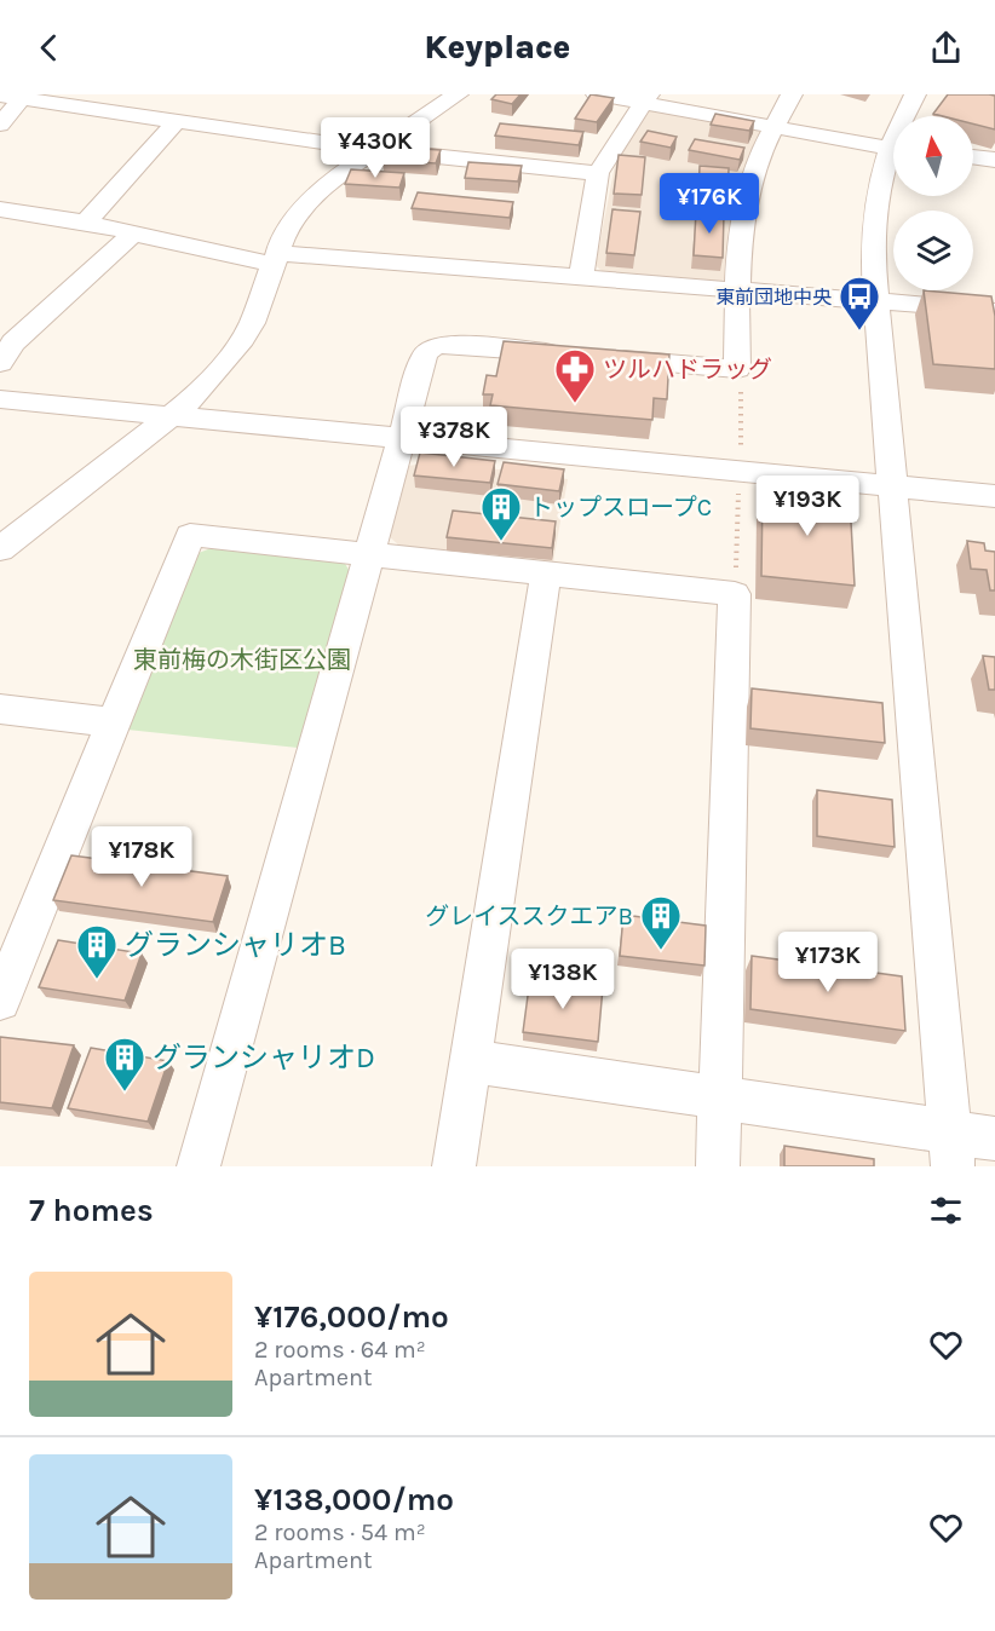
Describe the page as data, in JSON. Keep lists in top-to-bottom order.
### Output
{
  "parks": ["東前梅の木街区公園"],
  "places": {
    "bus stop": ["東前団地中央"],
    "pharmacy": ["ツルハドラッグ"],
    "building": [
      "トップスロープC",
      "グレイススクエアB",
      "グランシャリオB",
      "グランシャリオD"
    ]
  },
  "north": "top",
  "page": {
    "header": "Keyplace",
    "price": [
      "¥430K",
      "¥176K",
      "¥378K",
      "¥193K",
      "¥178K",
      "¥173K",
      "¥138K"
    ],
    "heading": "7 homes",
    "list": [
      {
        "name": "¥176,000/mo",
        "note": "2 rooms · 64 m² · Apartment"
      },
      {
        "name": "¥138,000/mo",
        "note": "2 rooms · 54 m² · Apartment"
      }
    ]
  }
}
